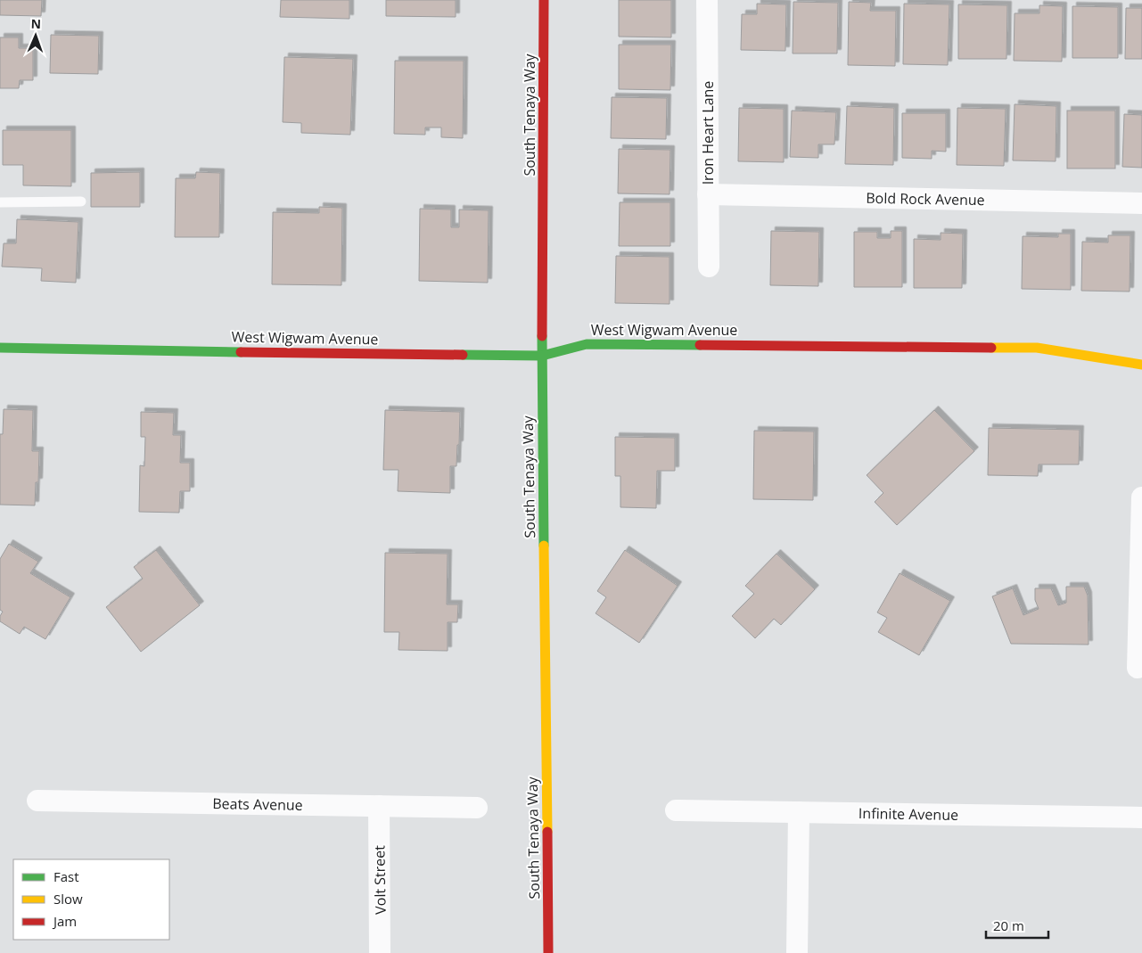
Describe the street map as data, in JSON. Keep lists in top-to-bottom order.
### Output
{
  "streets": {
    "street": [
      "South Tenaya Way",
      "Iron Heart Lane",
      "Bold Rock Avenue",
      "West Wigwam Avenue",
      "Beats Avenue",
      "Infinite Avenue",
      "Volt Street"
    ]
  },
  "crossings": [
    ["South Tenaya Way", "West Wigwam Avenue"],
    ["Iron Heart Lane", "Bold Rock Avenue"],
    ["Beats Avenue", "Volt Street"]
  ],
  "legend": ["Fast", "Slow", "Jam"],
  "scale_bar": "20 m",
  "north": "top"
}
